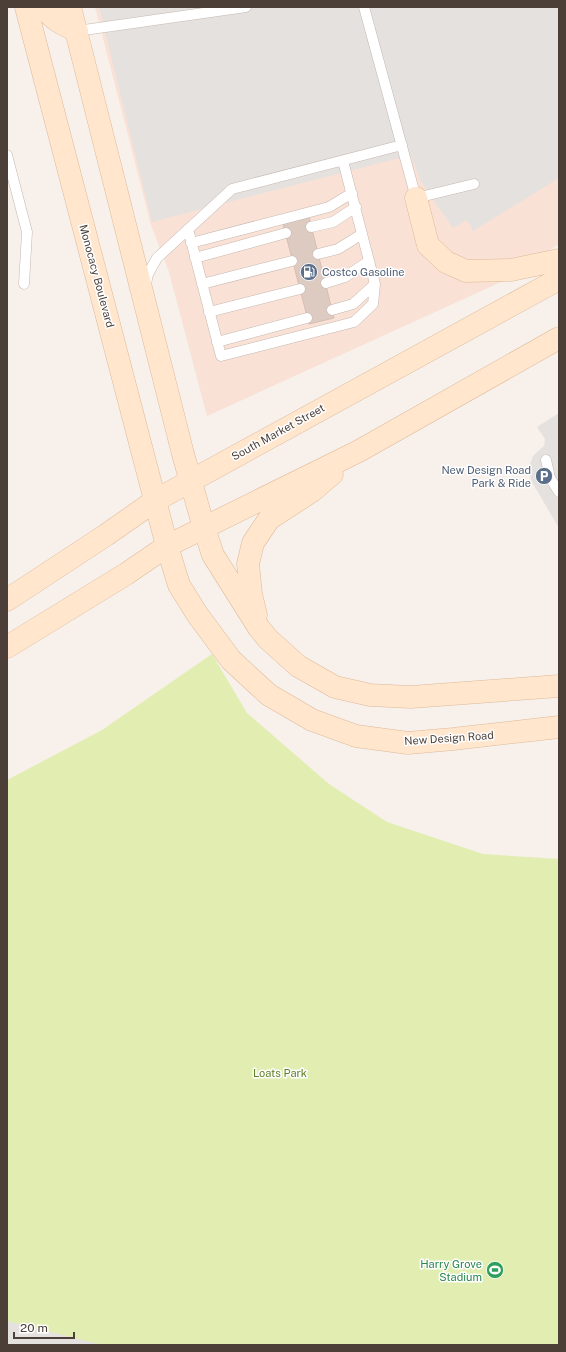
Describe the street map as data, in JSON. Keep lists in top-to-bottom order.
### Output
{
  "streets": {
    "main road": ["Monocacy Boulevard", "South Market Street", "New Design Road"]
  },
  "crossings": [
    ["Monocacy Boulevard", "South Market Street"],
    ["Monocacy Boulevard", "New Design Road"]
  ],
  "parks": ["Loats Park"],
  "places": {
    "fuel station": ["Costco Gasoline"],
    "parking": ["New Design Road Park & Ride"],
    "sports": ["Harry Grove Stadium"]
  },
  "scale_bar": "20 m"
}
